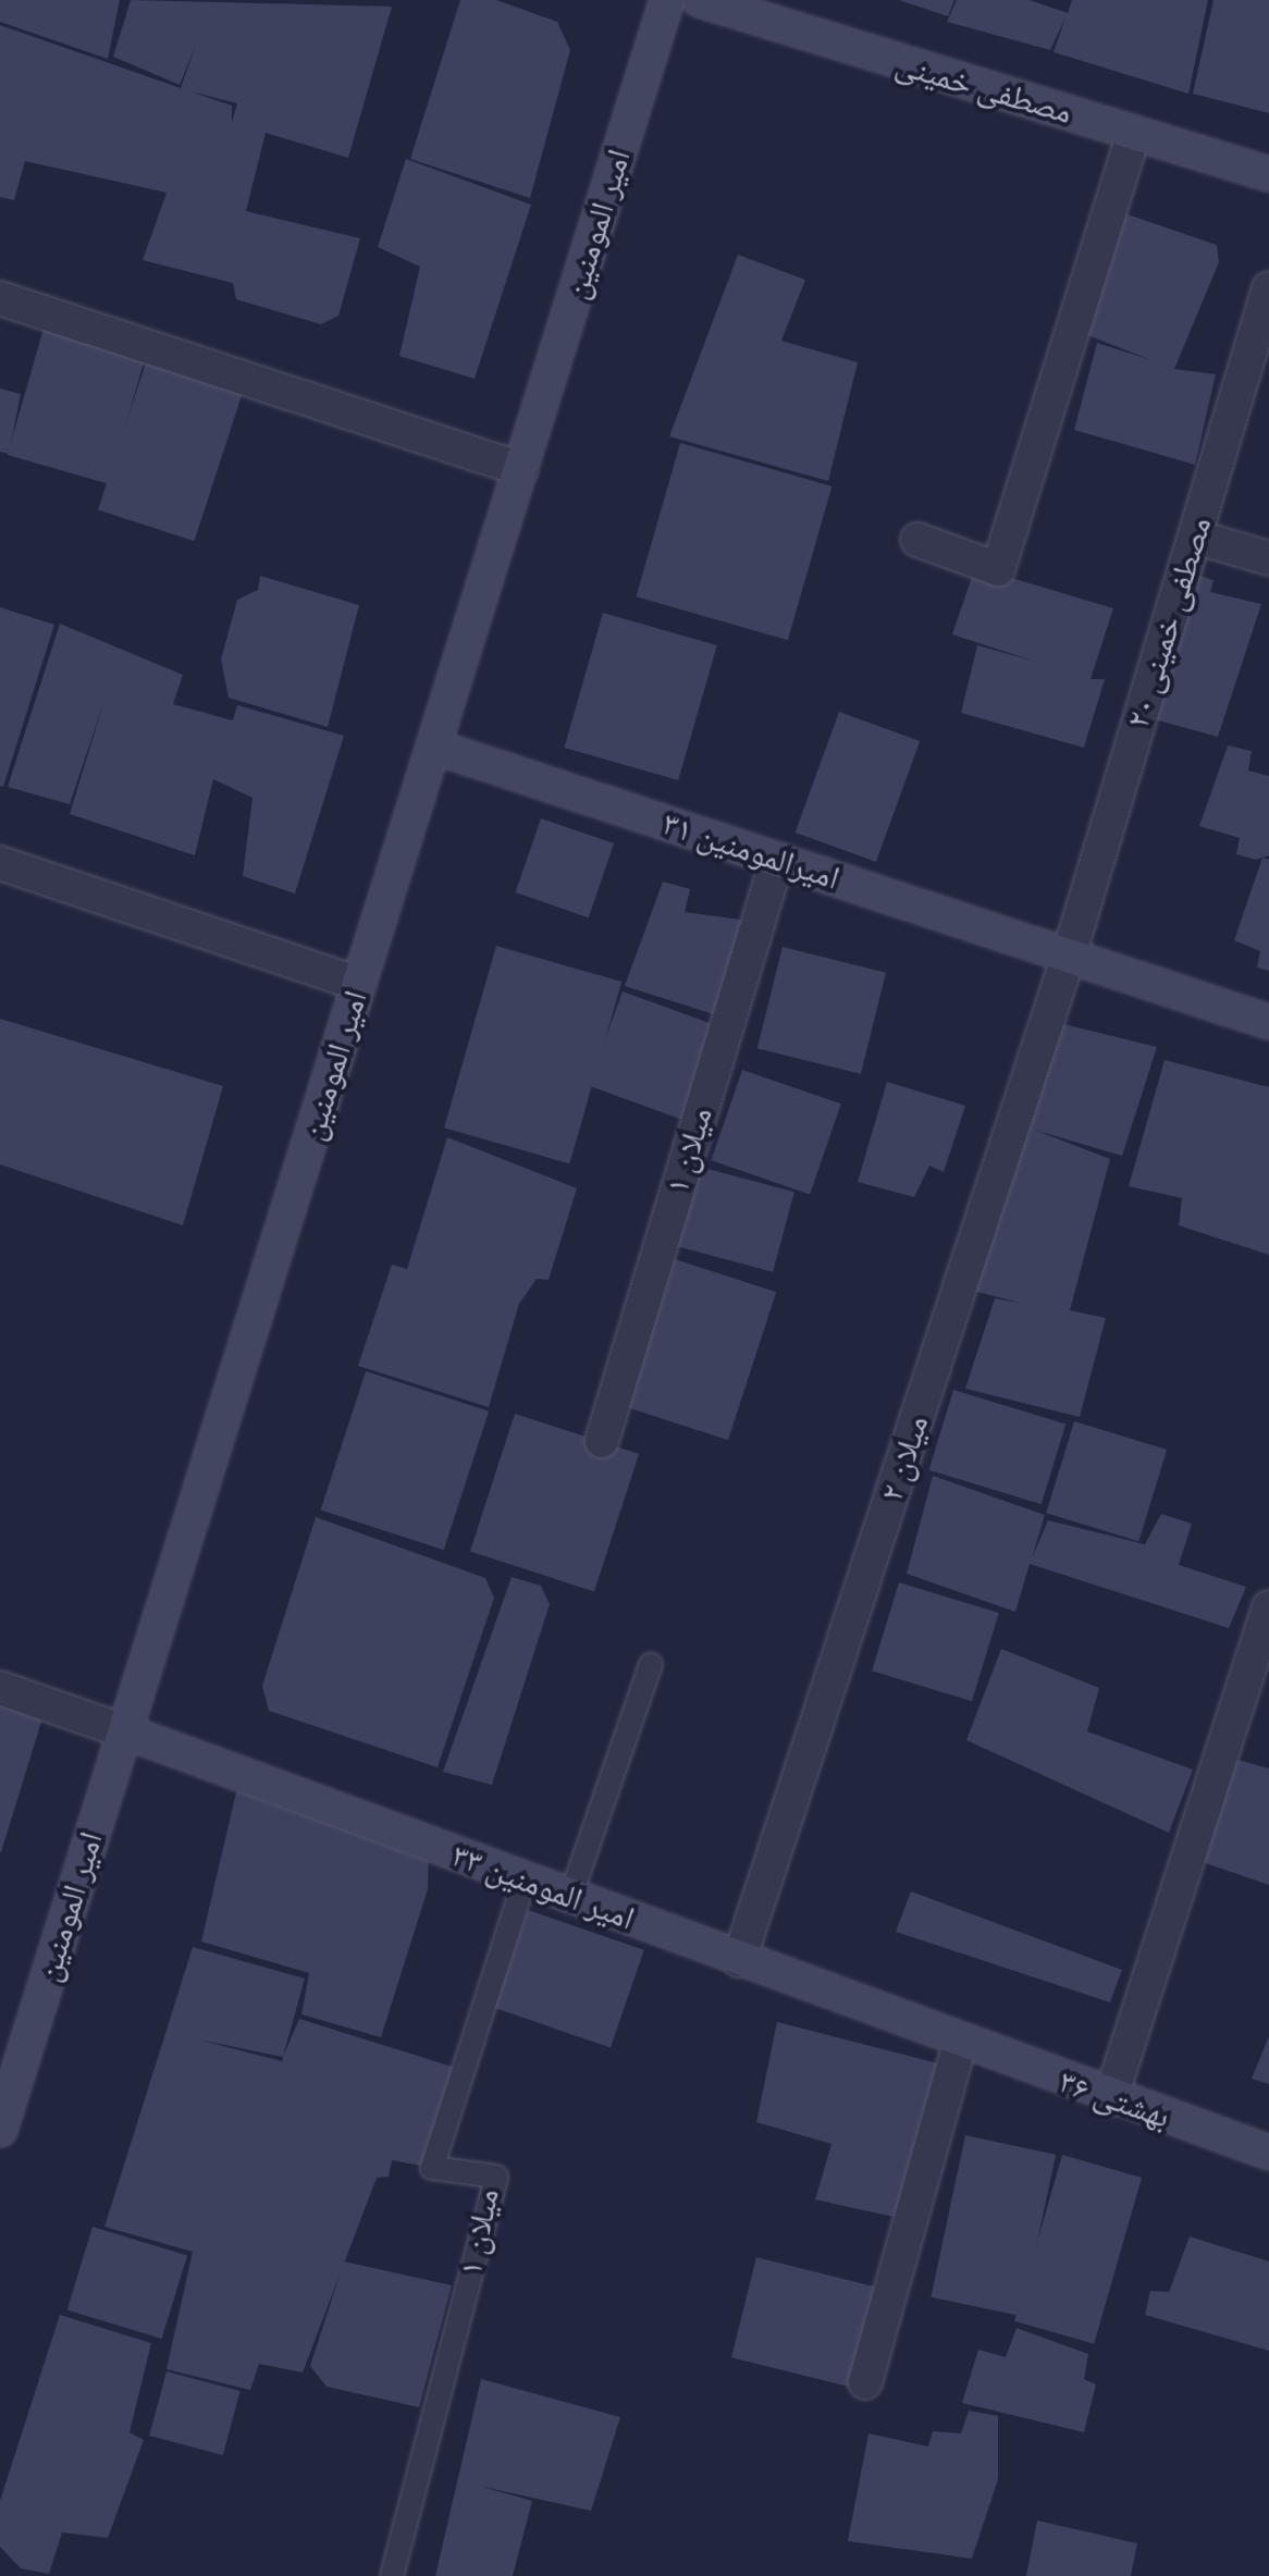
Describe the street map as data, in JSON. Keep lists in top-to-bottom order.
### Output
{
  "streets": {
    "main road": [
      "مصطفی خمینی",
      "امیر المومنین",
      "امیرالمومنین ۳۱",
      "امیر المومنین ۳۳",
      "بهشتی ۳۶"
    ],
    "street": ["مصطفی خمینی ۲۰", "میلان ۱", "میلان ۲"]
  },
  "crossings": [
    ["امیر المومنین", "امیرالمومنین ۳۱"],
    ["امیر المومنین", "امیر المومنین ۳۳"],
    ["مصطفی خمینی ۲۰", "امیرالمومنین ۳۱"],
    ["مصطفی خمینی ۲۰", "میلان ۲"],
    ["امیرالمومنین ۳۱", "میلان ۱"],
    ["امیرالمومنین ۳۱", "میلان ۲"],
    ["میلان ۱", "امیر المومنین ۳۳"],
    ["میلان ۲", "امیر المومنین ۳۳"],
    ["امیر المومنین ۳۳", "بهشتی ۳۶"]
  ]
}
